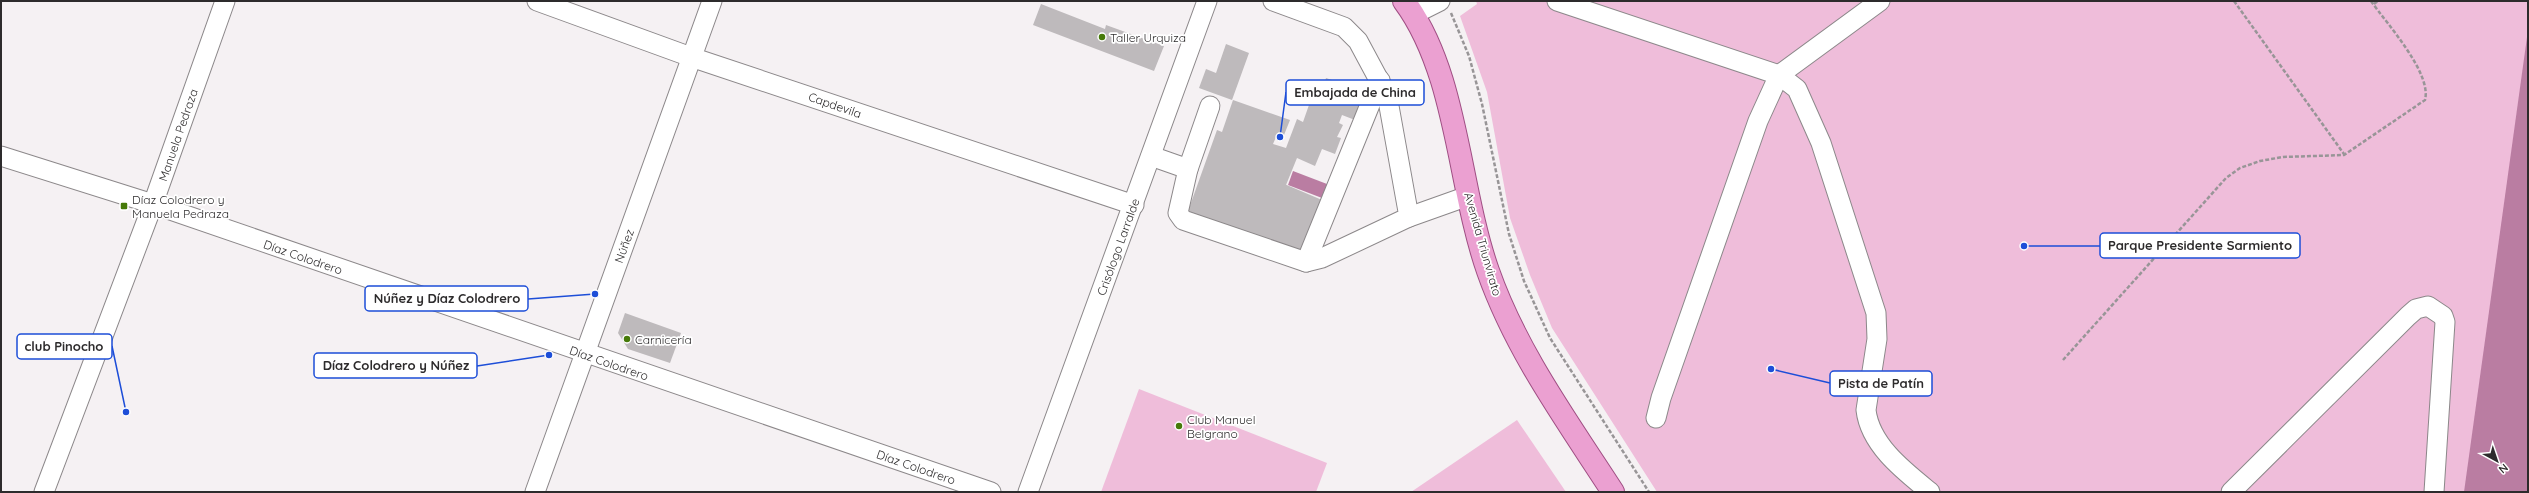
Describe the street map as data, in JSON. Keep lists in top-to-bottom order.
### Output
{
  "streets": {
    "main road": ["Avenida Triunvirato"],
    "street": [
      "Capdevila",
      "Manuela Pedraza",
      "Núñez",
      "Crisólogo Larralde",
      "Díaz Colodrero"
    ]
  },
  "crossings": [
    ["Capdevila", "Núñez"],
    ["Capdevila", "Crisólogo Larralde"],
    ["Manuela Pedraza", "Díaz Colodrero"],
    ["Núñez", "Díaz Colodrero"]
  ],
  "places": {
    "other": [
      "Taller Urquiza",
      "Embajada de China",
      "Parque Presidente Sarmiento",
      "Núñez y Díaz Colodrero",
      "Carnicería",
      "Díaz Colodrero y Núñez",
      "Pista de Patín",
      "club Pinocho",
      "Club Manuel Belgrano"
    ],
    "transit": ["Díaz Colodrero y Manuela Pedraza"]
  },
  "north": "bottom right"
}
